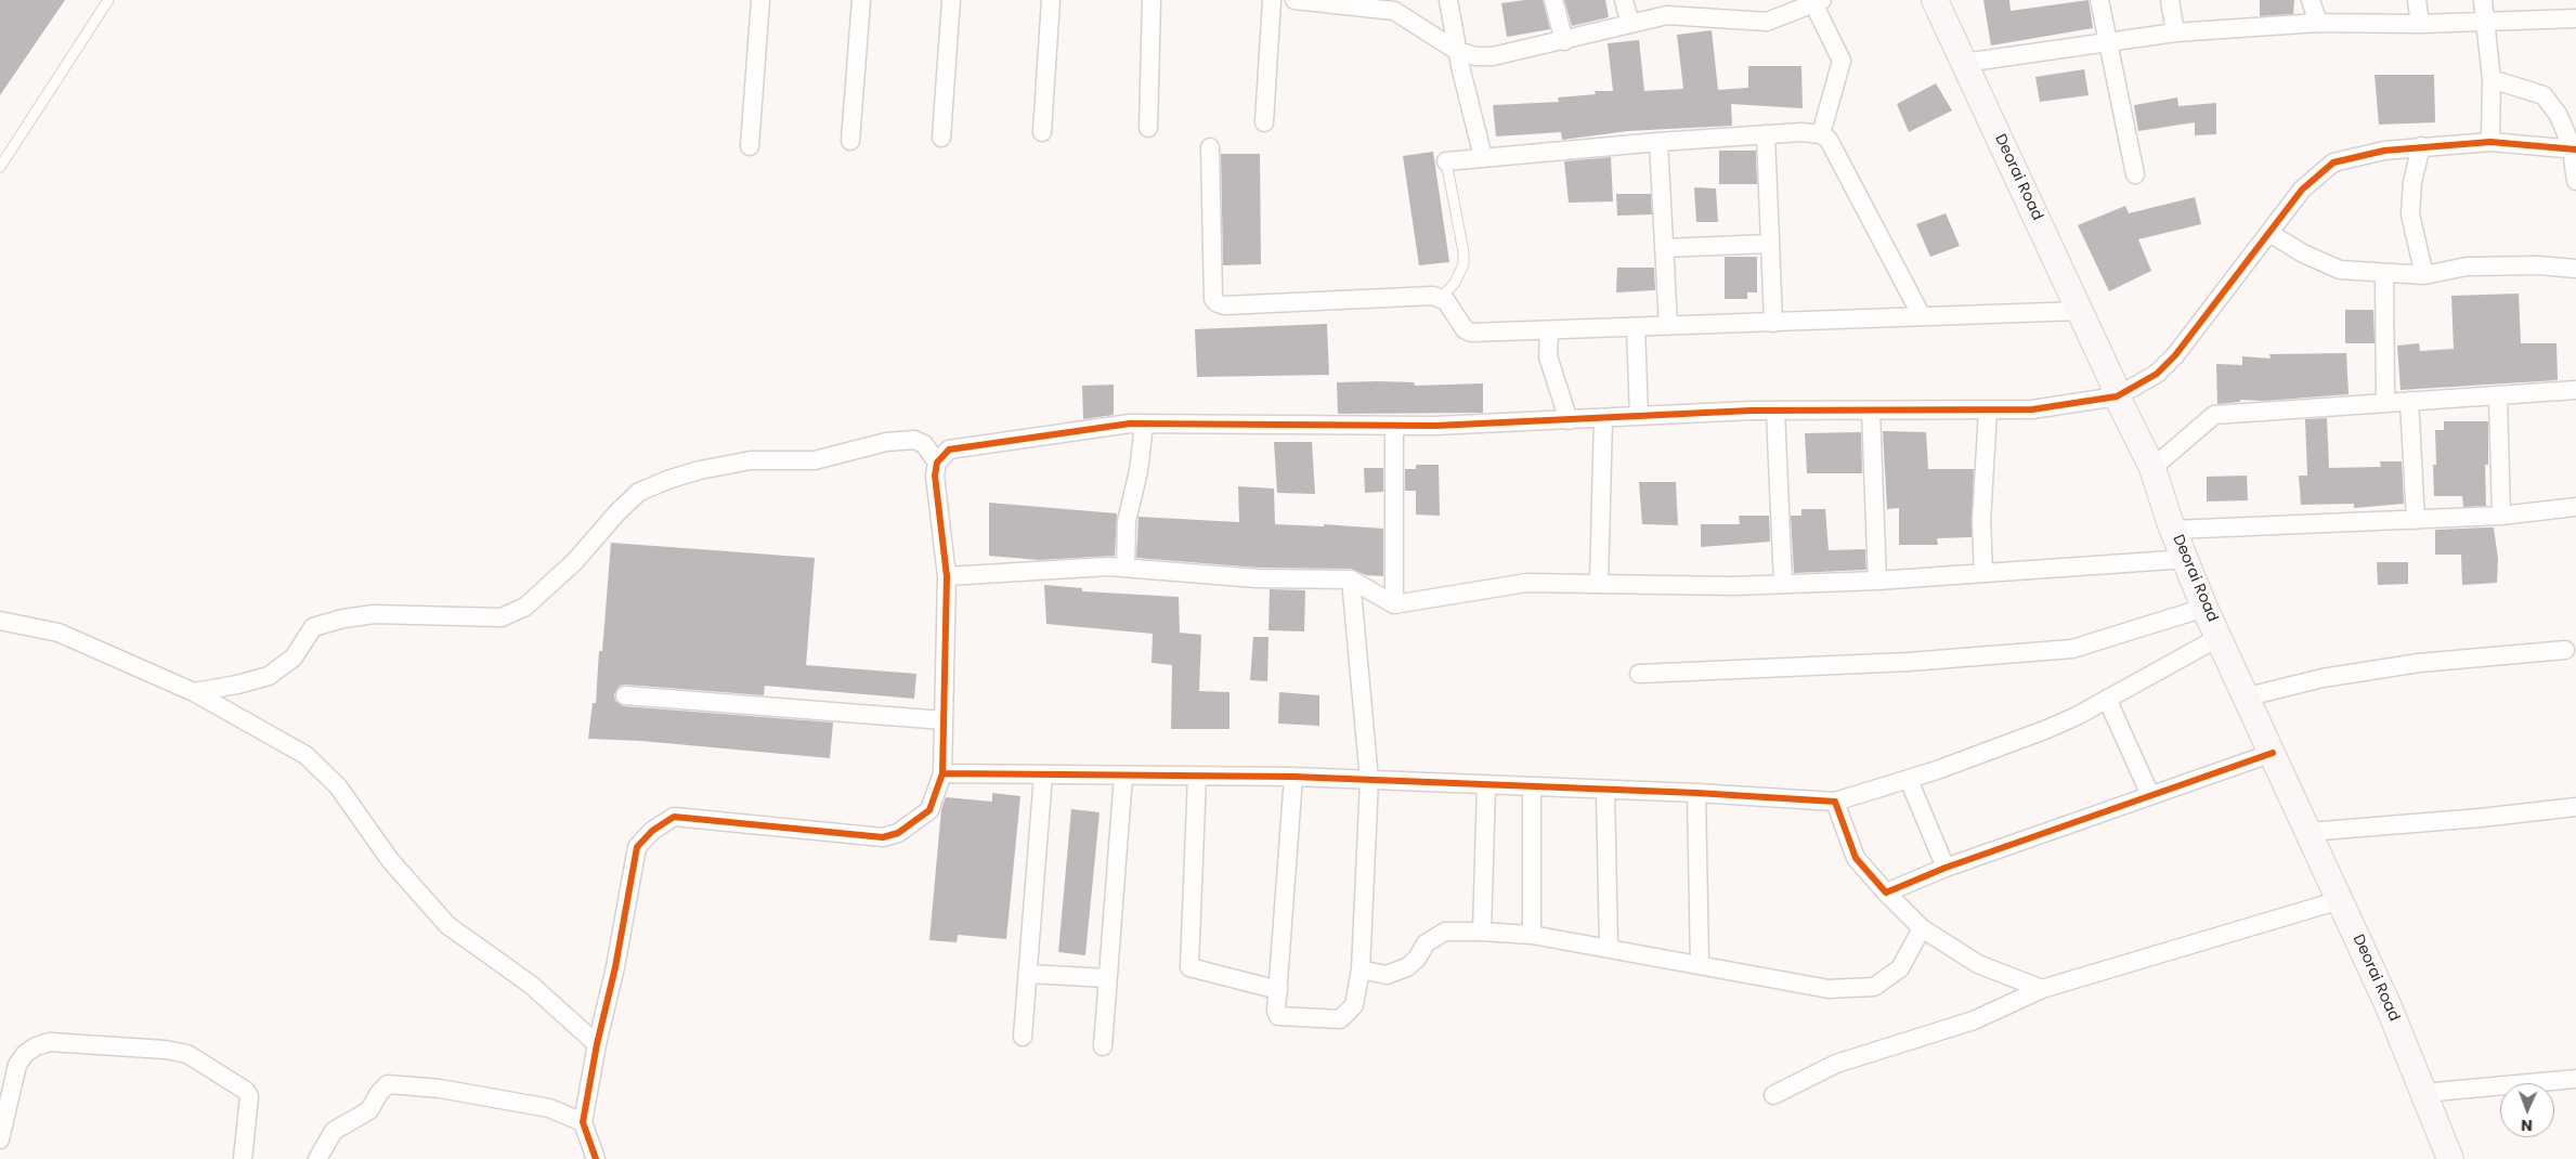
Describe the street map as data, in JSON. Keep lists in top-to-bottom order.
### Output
{
  "streets": {
    "street": ["Deorai Road"]
  },
  "north": "bottom"
}
